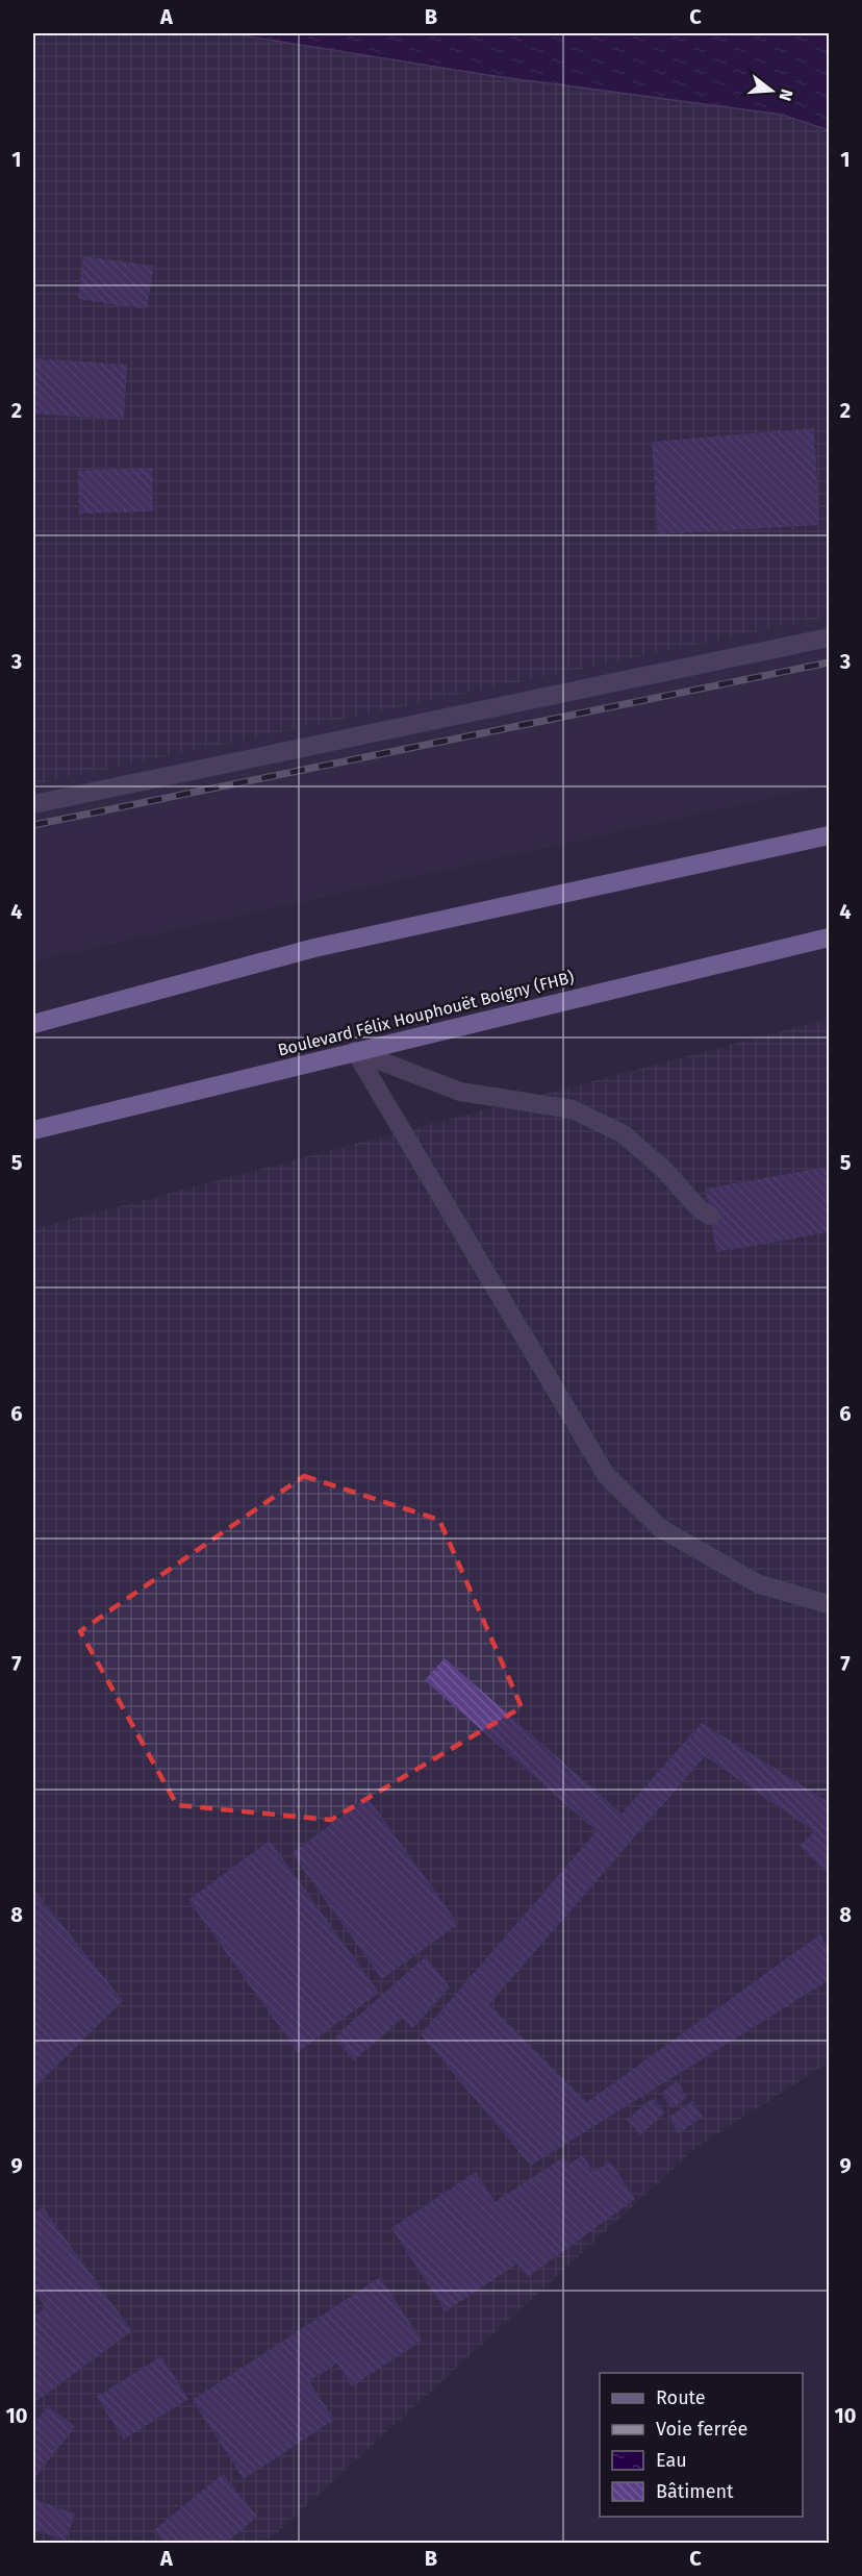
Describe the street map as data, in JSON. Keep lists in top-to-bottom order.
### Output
{
  "streets": {
    "highway": ["Boulevard Félix Houphouët Boigny (FHB)"]
  },
  "legend": [
    "Route",
    "Voie ferrée",
    "Eau",
    "Bâtiment"
  ],
  "north": "right",
  "grid": {
    "columns": ["A", "B", "C"],
    "rows": [
      "1",
      "2",
      "3",
      "4",
      "5",
      "6",
      "7",
      "8",
      "9",
      "10"
    ]
  }
}
